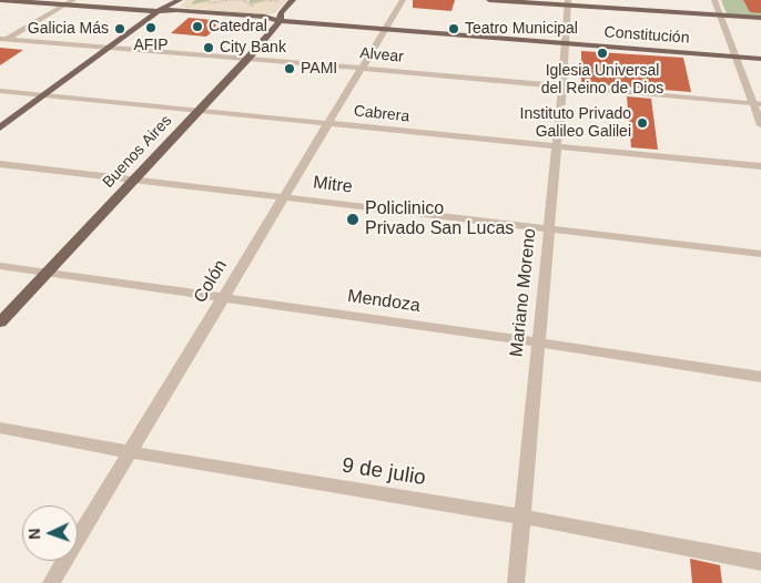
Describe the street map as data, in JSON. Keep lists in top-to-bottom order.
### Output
{
  "streets": {
    "main road": ["Constitución", "Buenos Aires"],
    "street": [
      "Alvear",
      "Cabrera",
      "Mitre",
      "Colón",
      "Mariano Moreno",
      "Mendoza",
      "9 de julio"
    ]
  },
  "crossings": [
    ["Constitución", "Buenos Aires"],
    ["Constitución", "Colón"],
    ["Constitución", "Mariano Moreno"],
    ["Alvear", "Buenos Aires"],
    ["Alvear", "Colón"],
    ["Alvear", "Mariano Moreno"],
    ["Cabrera", "Buenos Aires"],
    ["Cabrera", "Colón"],
    ["Cabrera", "Mariano Moreno"],
    ["Buenos Aires", "Mitre"],
    ["Buenos Aires", "Mendoza"],
    ["Mitre", "Colón"],
    ["Mitre", "Mariano Moreno"],
    ["Colón", "Mendoza"],
    ["Colón", "9 de julio"],
    ["Mariano Moreno", "Mendoza"],
    ["Mariano Moreno", "9 de julio"]
  ],
  "places": [
    "Catedral",
    "AFIP",
    "Galicia Más",
    "Teatro Municipal",
    "City Bank",
    "Iglesia Universal del Reino de Dios",
    "PAMI",
    "Instituto Privado Galileo Galilei",
    "Policlinico Privado San Lucas"
  ],
  "north": "left"
}
